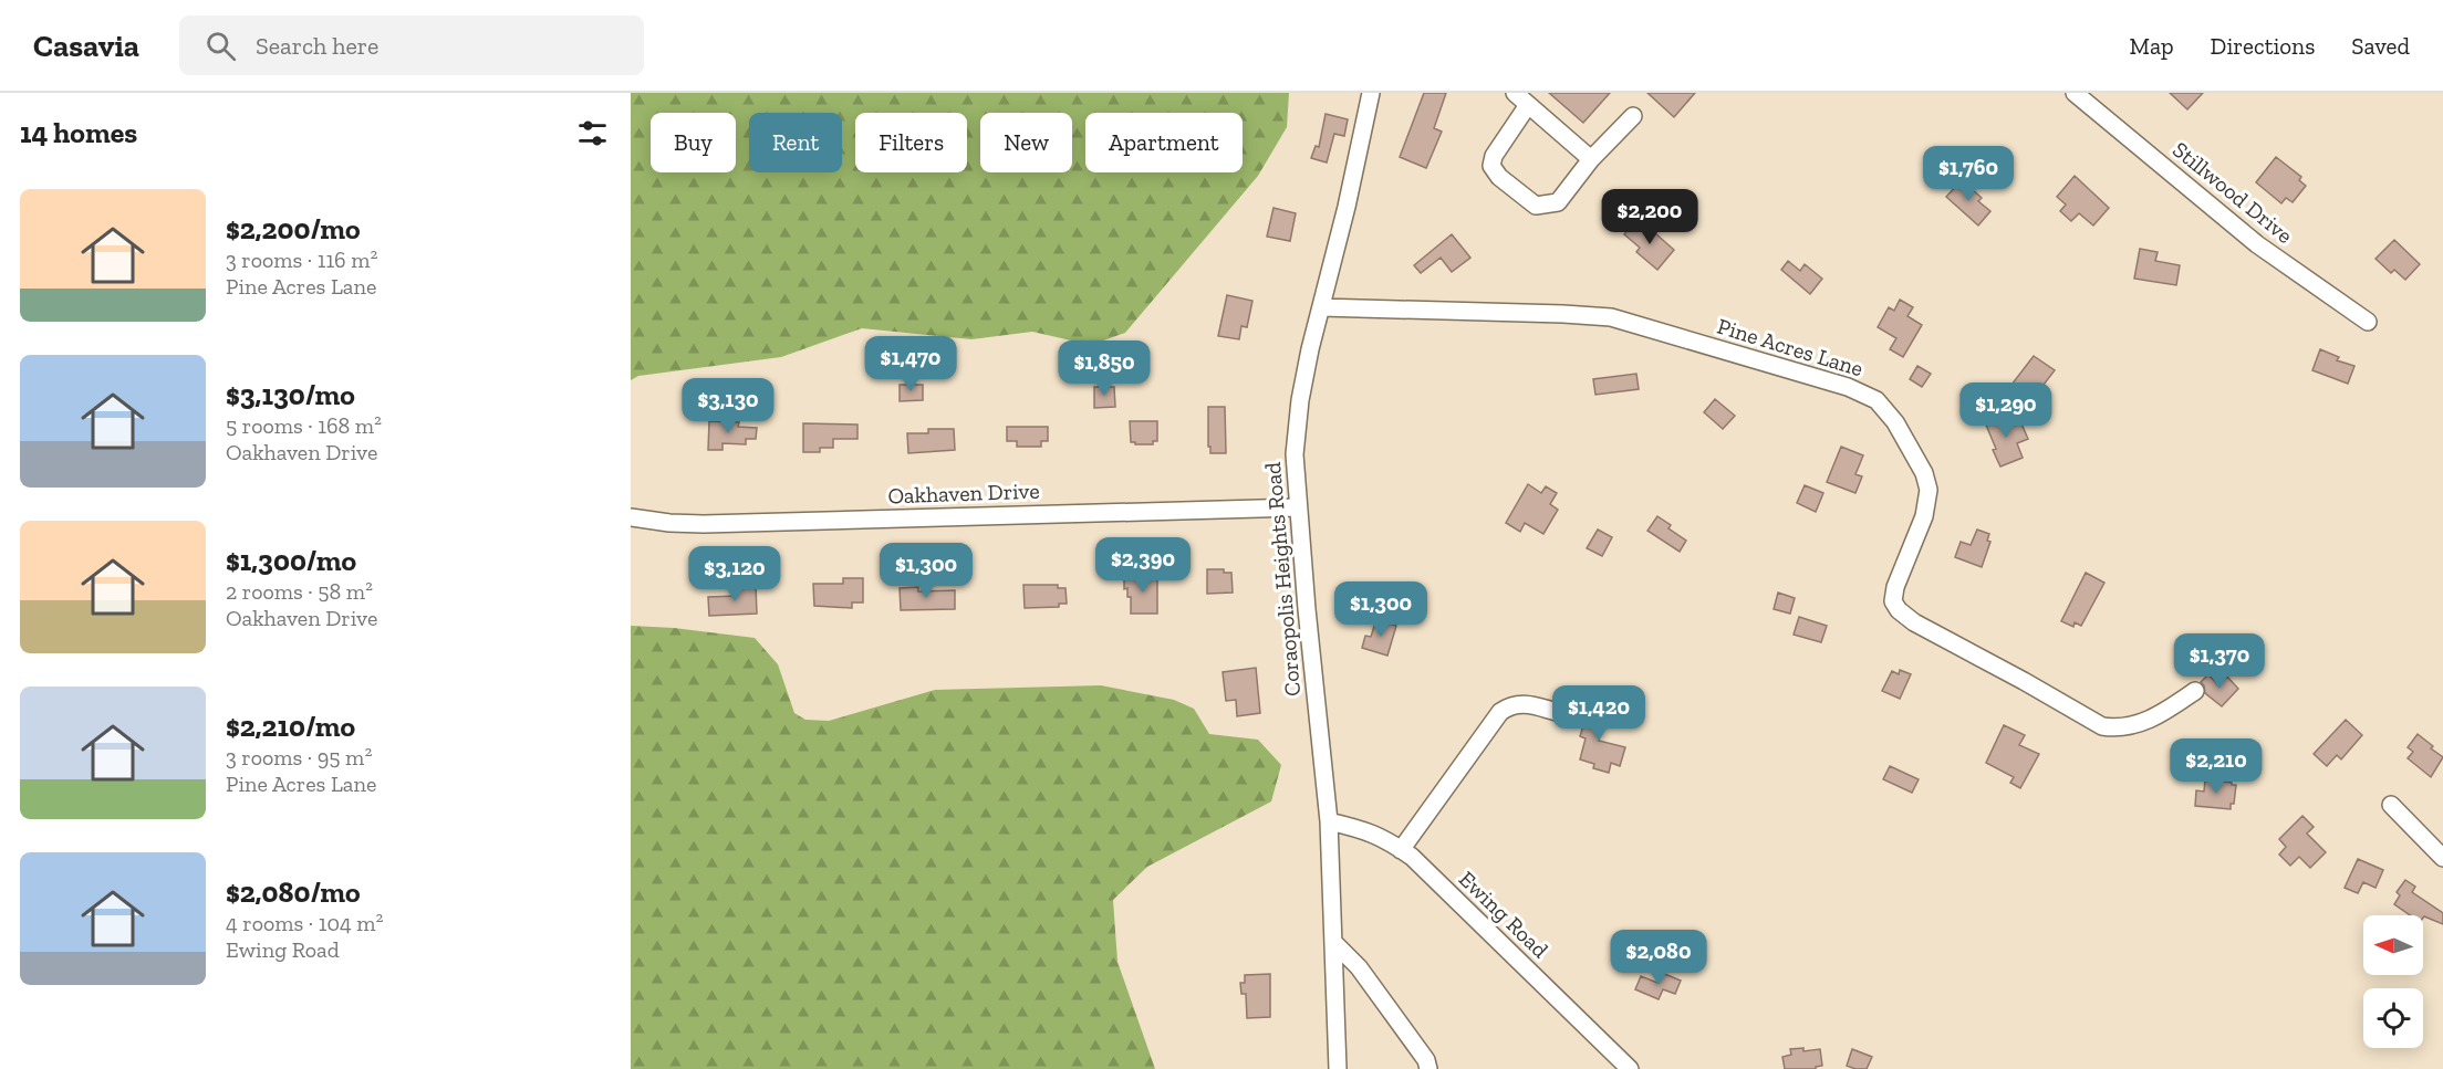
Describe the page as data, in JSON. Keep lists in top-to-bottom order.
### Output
{
  "streets": {
    "street": [
      "Stillwood Drive",
      "Pine Acres Lane",
      "Oakhaven Drive",
      "Coraopolis Heights Road",
      "Ewing Road"
    ]
  },
  "crossings": [
    ["Pine Acres Lane", "Coraopolis Heights Road"],
    ["Oakhaven Drive", "Coraopolis Heights Road"],
    ["Coraopolis Heights Road", "Ewing Road"]
  ],
  "north": "left",
  "page": {
    "header": "Casavia",
    "search": "Search here",
    "nav": ["Map", "Directions", "Saved"],
    "heading": "14 homes",
    "chip": [
      "Buy",
      "Rent",
      "Filters",
      "New",
      "Apartment"
    ],
    "price": [
      "$1,760",
      "$2,200",
      "$1,470",
      "$1,850",
      "$3,130",
      "$1,290",
      "$2,390",
      "$1,300",
      "$3,120",
      "$1,300",
      "$1,370",
      "$1,420",
      "$2,210",
      "$2,080"
    ],
    "list": [
      {
        "name": "$2,200/mo",
        "note": "3 rooms · 116 m² · Pine Acres Lane"
      },
      {
        "name": "$3,130/mo",
        "note": "5 rooms · 168 m² · Oakhaven Drive"
      },
      {
        "name": "$1,300/mo",
        "note": "2 rooms · 58 m² · Oakhaven Drive"
      },
      {
        "name": "$2,210/mo",
        "note": "3 rooms · 95 m² · Pine Acres Lane"
      },
      {
        "name": "$2,080/mo",
        "note": "4 rooms · 104 m² · Ewing Road"
      }
    ]
  }
}
